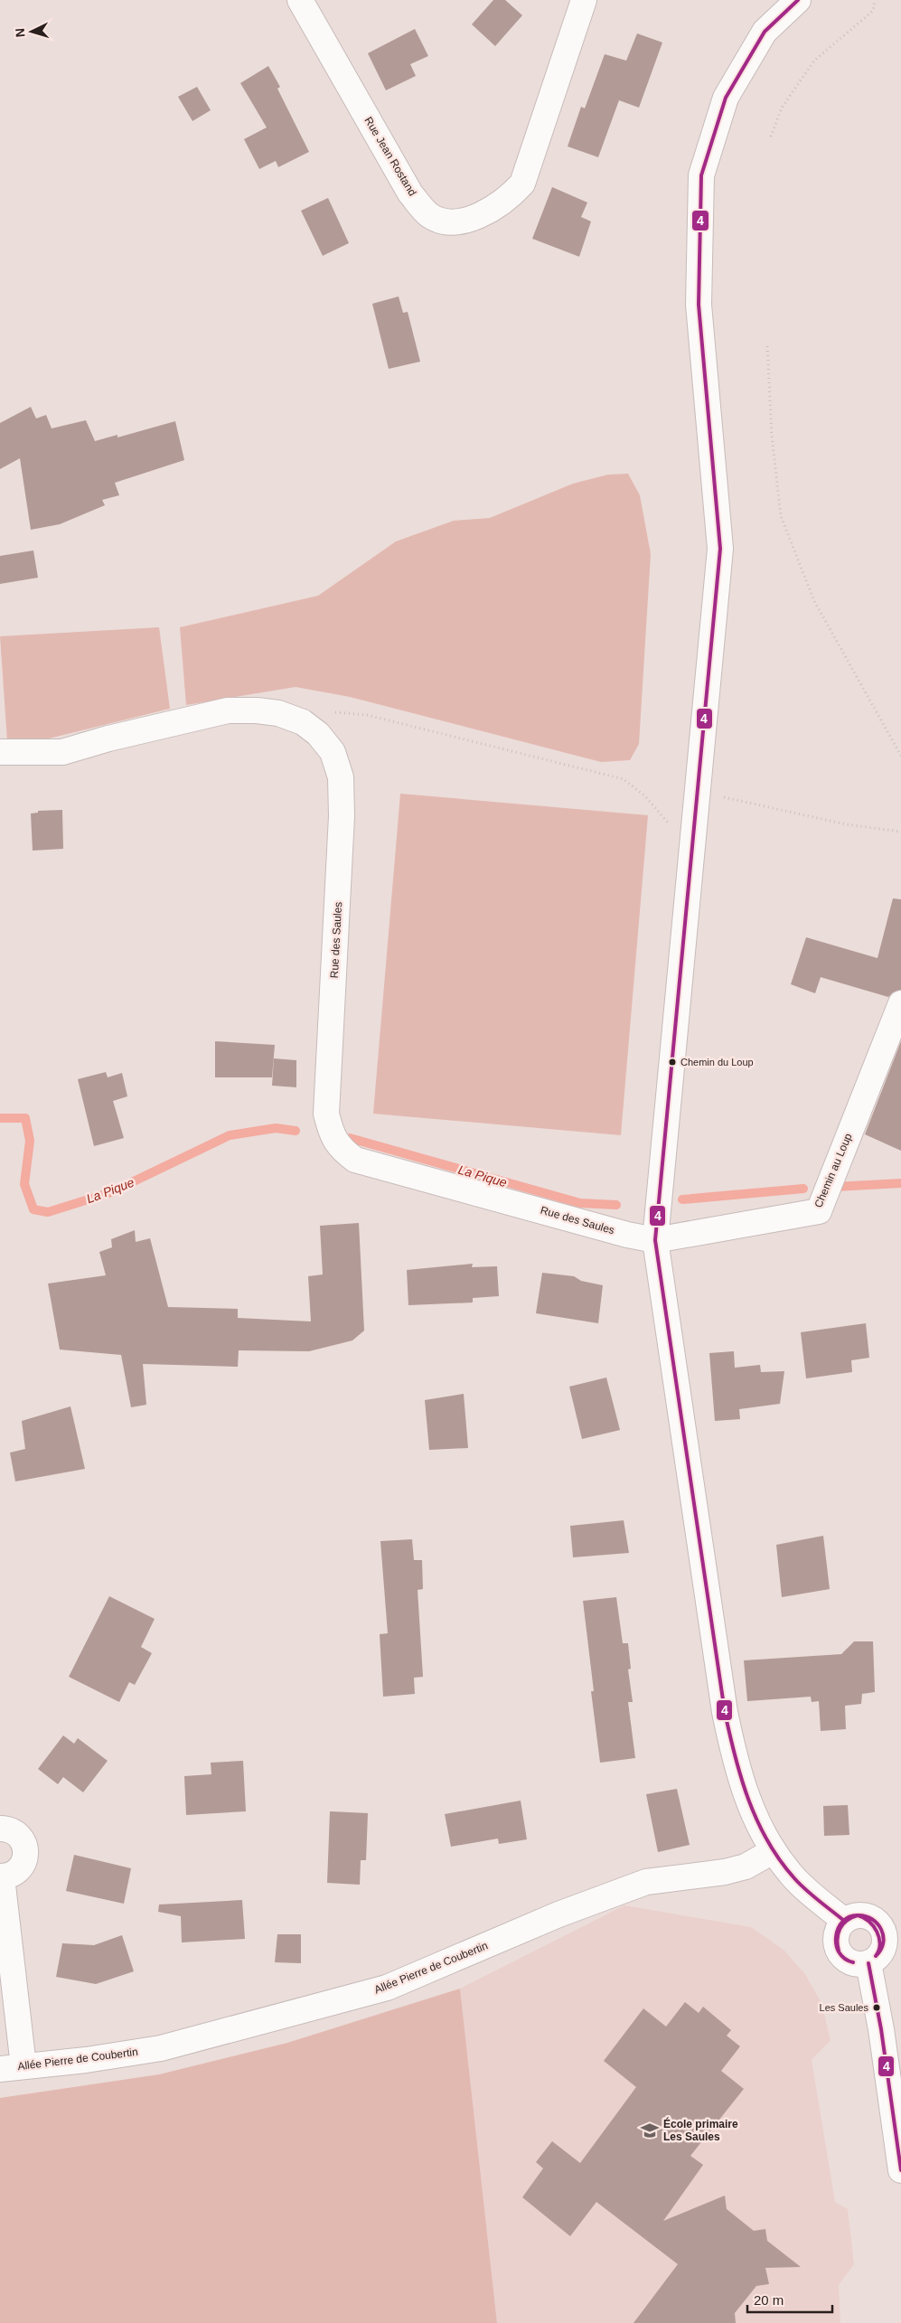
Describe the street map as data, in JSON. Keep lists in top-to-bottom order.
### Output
{
  "streets": {
    "street": [
      "Rue Jean Rostand",
      "Rue des Saules",
      "Chemin au Loup",
      "Allée Pierre de Coubertin"
    ]
  },
  "crossings": [
    ["Rue des Saules", "Chemin au Loup"]
  ],
  "water": ["La Pique"],
  "places": {
    "other": ["Chemin du Loup", "Les Saules"],
    "school or university": ["École primaire Les Saules"]
  },
  "lines": ["transit line 4"],
  "scale_bar": "20 m",
  "north": "left"
}
